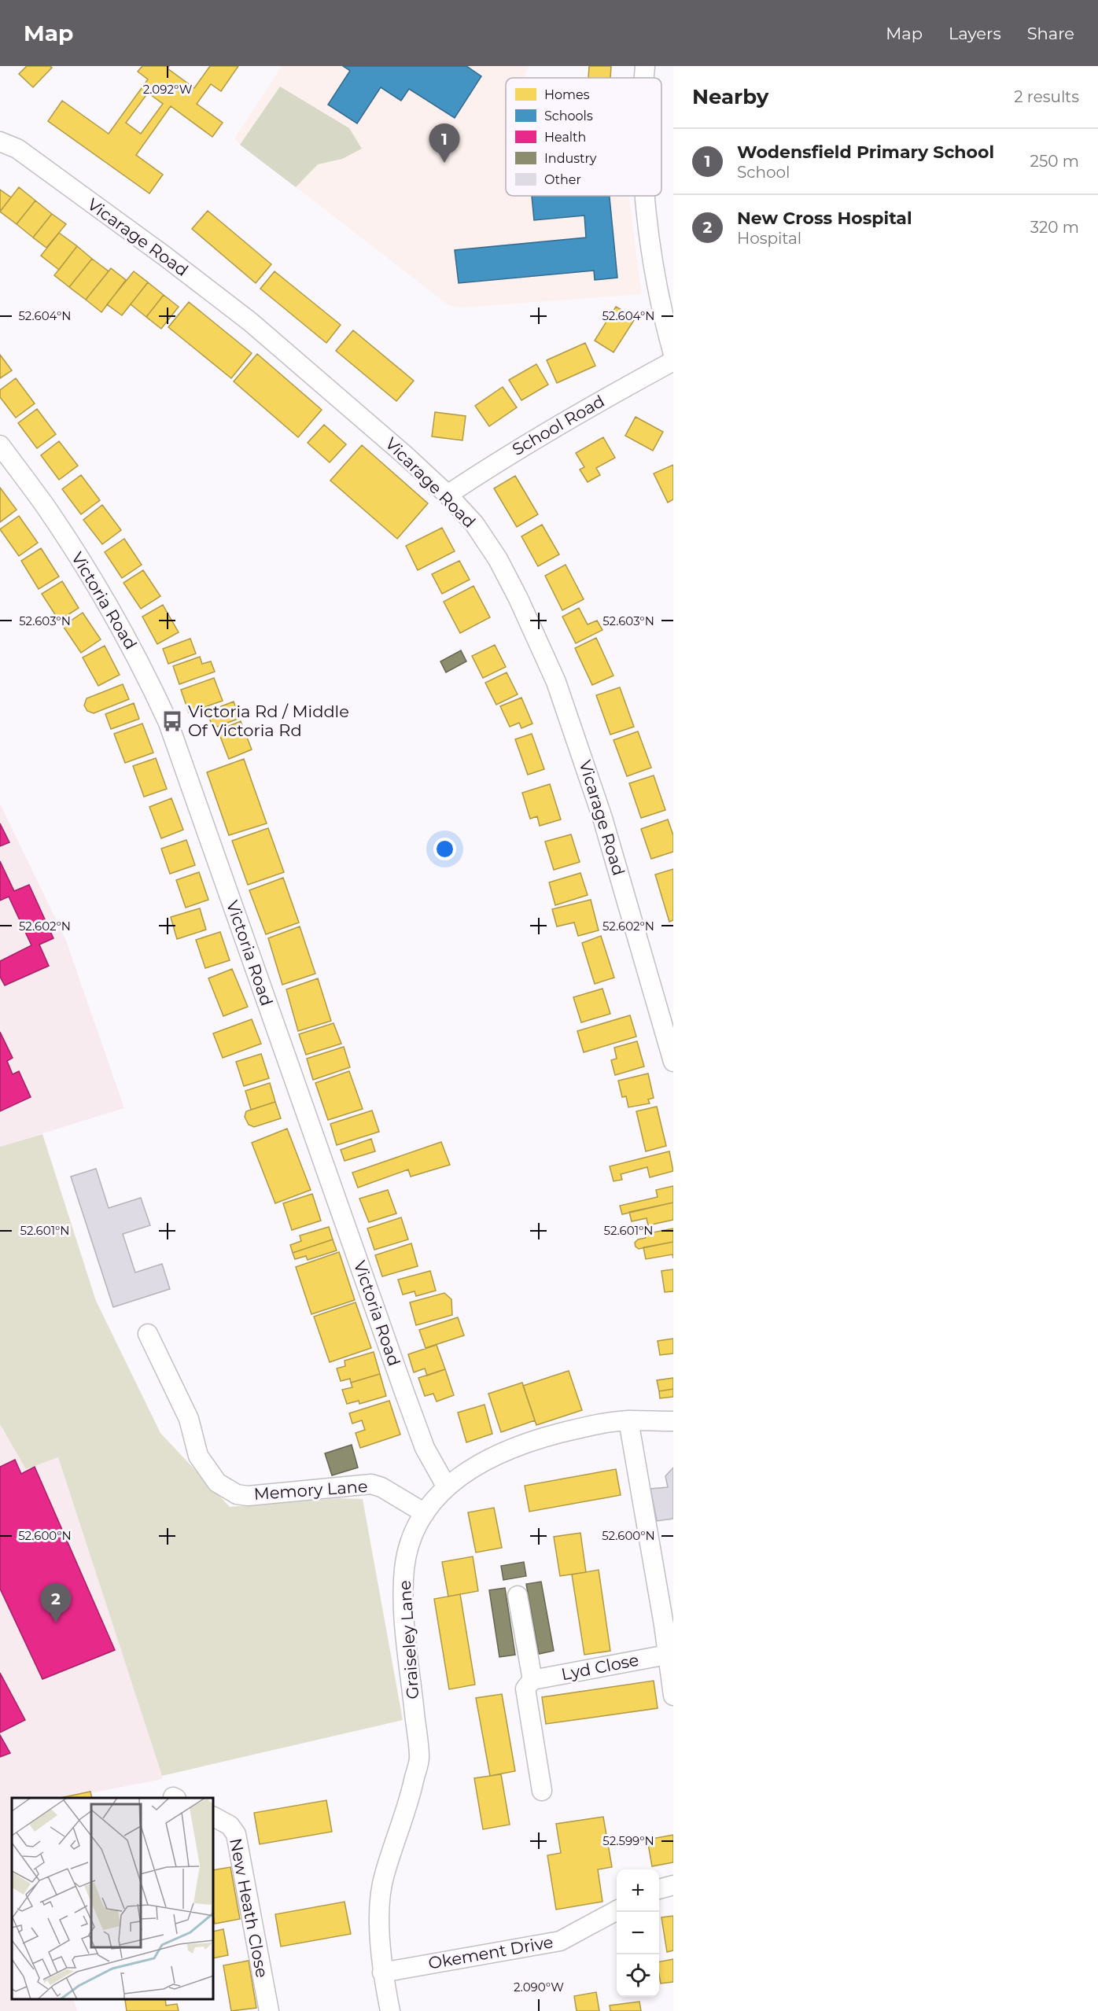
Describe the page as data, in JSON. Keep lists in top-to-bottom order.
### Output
{
  "streets": {
    "street": [
      "Vicarage Road",
      "School Road",
      "Victoria Road",
      "Memory Lane",
      "Graiseley Lane",
      "Lyd Close",
      "New Heath Close",
      "Okement Drive"
    ]
  },
  "crossings": [
    ["Vicarage Road", "School Road"],
    ["Victoria Road", "Graiseley Lane"],
    ["Memory Lane", "Graiseley Lane"],
    ["Graiseley Lane", "Okement Drive"]
  ],
  "places": {
    "bus stop": ["Victoria Rd / Middle Of Victoria Rd"]
  },
  "legend": [
    "Homes",
    "Schools",
    "Health",
    "Industry",
    "Other"
  ],
  "page": {
    "header": "Map",
    "nav": ["Map", "Layers", "Share"],
    "heading": ["Nearby", "2 results"],
    "pins": ["1", "2"],
    "list": [
      {
        "mark": "1",
        "name": "Wodensfield Primary School",
        "note": "School",
        "value": "250 m"
      },
      {
        "mark": "2",
        "name": "New Cross Hospital",
        "note": "Hospital",
        "value": "320 m"
      }
    ],
    "map_buttons": ["+", "−"]
  },
  "coordinates": [
    "2.092°W",
    "52.604°N",
    "52.603°N",
    "52.602°N",
    "52.601°N",
    "52.600°N",
    "52.599°N",
    "2.090°W"
  ]
}
